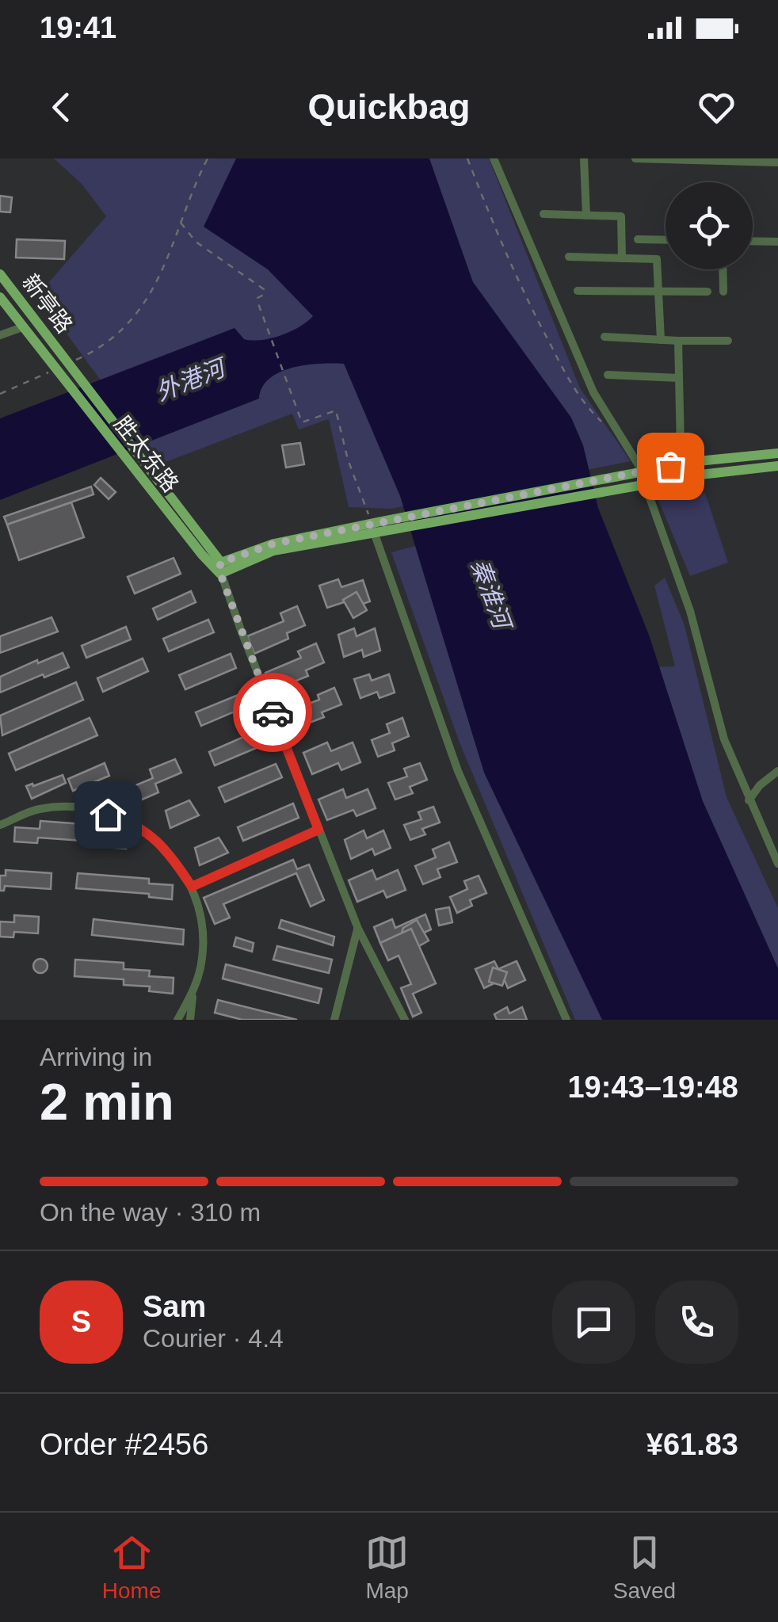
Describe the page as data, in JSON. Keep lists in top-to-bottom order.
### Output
{
  "streets": {
    "main road": ["新亭路", "胜太东路"]
  },
  "crossings": [
    ["新亭路", "胜太东路"]
  ],
  "water": ["外港河", "秦淮河"],
  "page": {
    "status": "19:41",
    "header": "Quickbag",
    "heading": ["2 min", "Arriving in", "19:43–19:48"],
    "panel": [
      "Sam",
      "Courier · 4.4",
      "Order #2456",
      "¥61.83"
    ],
    "bar": "On the way · 310 m",
    "round": "S",
    "tabs": ["Home", "Map", "Saved"]
  }
}
